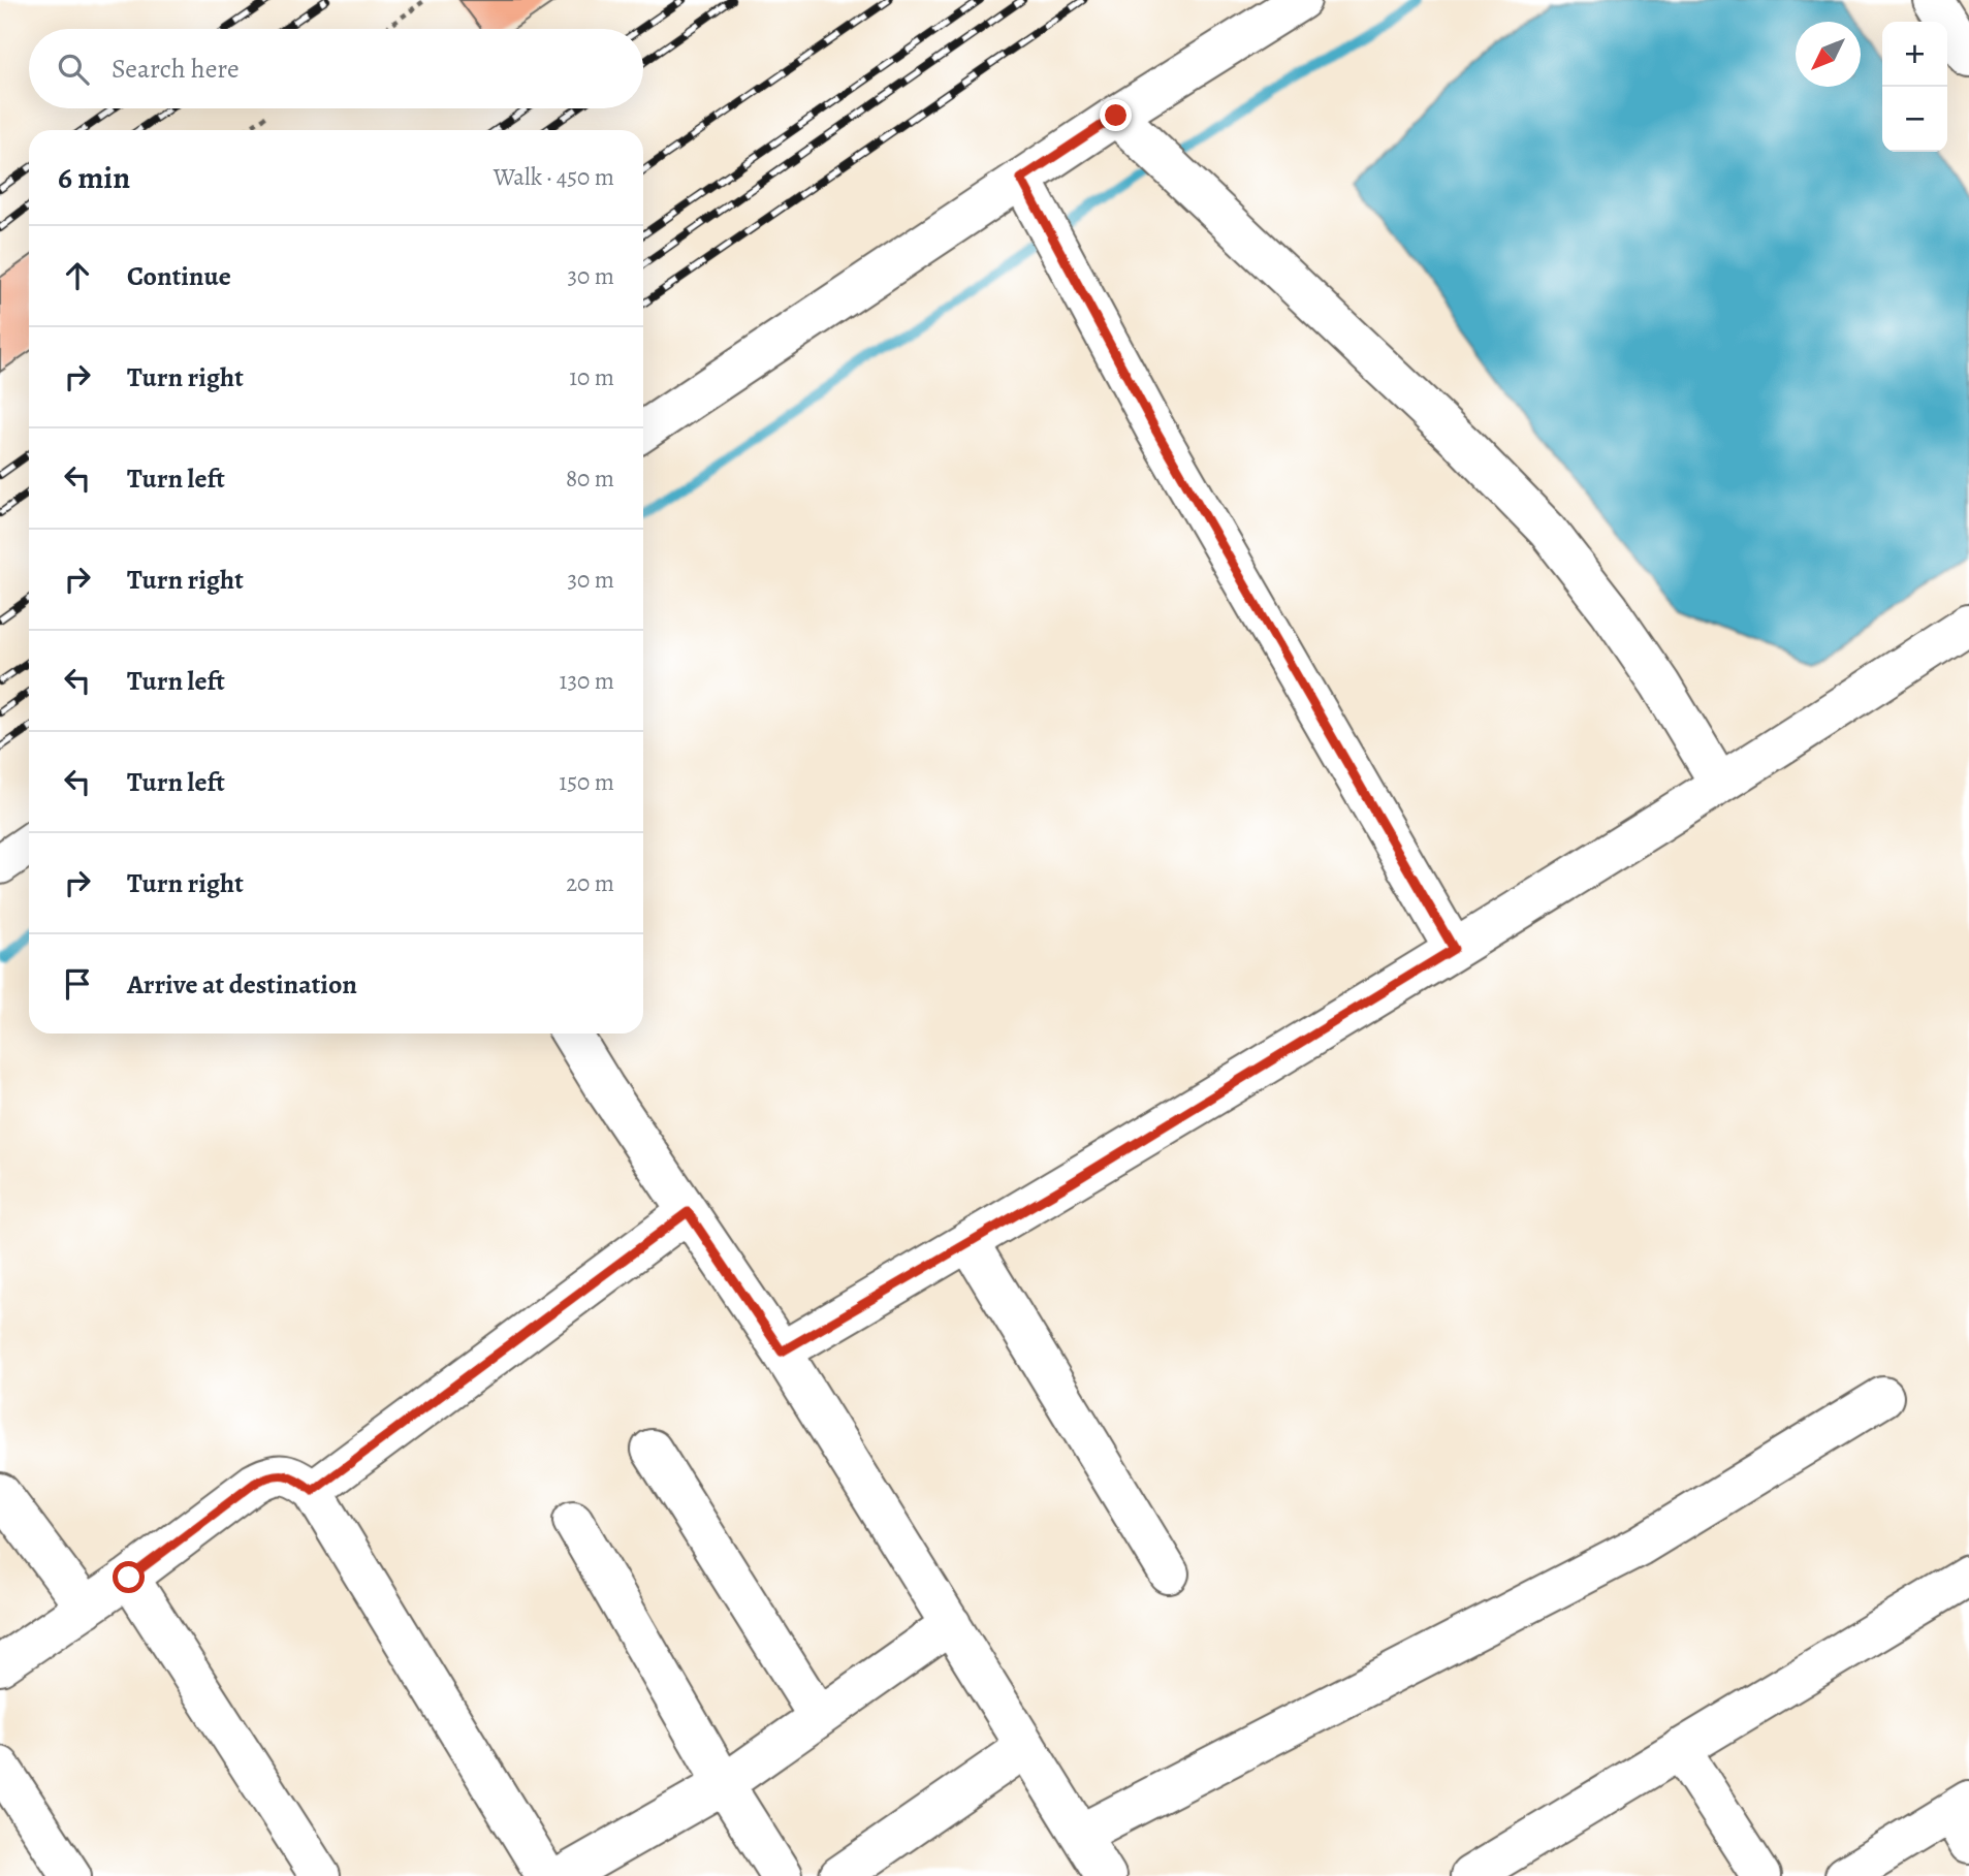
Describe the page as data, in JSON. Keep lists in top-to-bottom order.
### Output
{
  "north": "bottom left",
  "page": {
    "map_buttons": ["+", "−"],
    "search": "Search here",
    "heading": ["6 min", "Walk · 450 m"],
    "list": [
      ["Continue", "30 m"],
      ["Turn right", "10 m"],
      ["Turn left", "80 m"],
      ["Turn right", "30 m"],
      ["Turn left", "130 m"],
      ["Turn left", "150 m"],
      ["Turn right", "20 m"],
      "Arrive at destination"
    ]
  }
}
